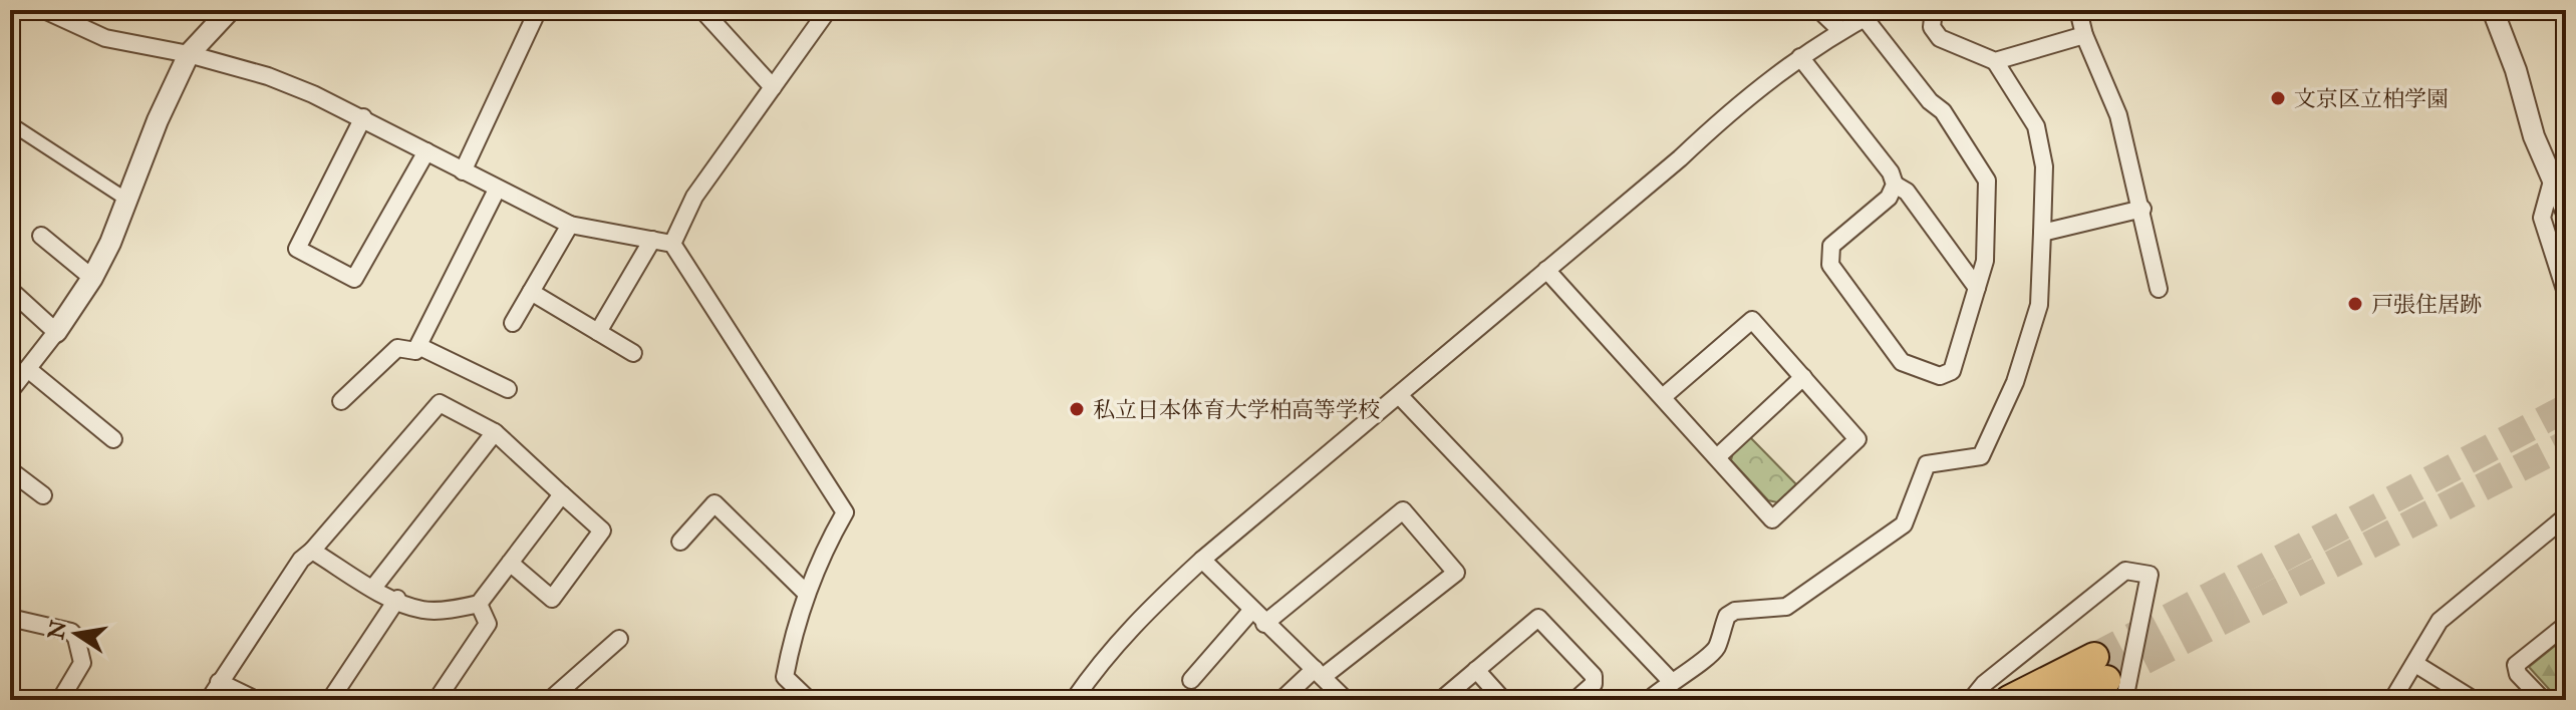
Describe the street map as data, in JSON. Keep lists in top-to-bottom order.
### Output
{
  "places": ["文京区立柏学園", "戸張住居跡", "私立日本体育大学柏高等学校"],
  "north": "left"
}
